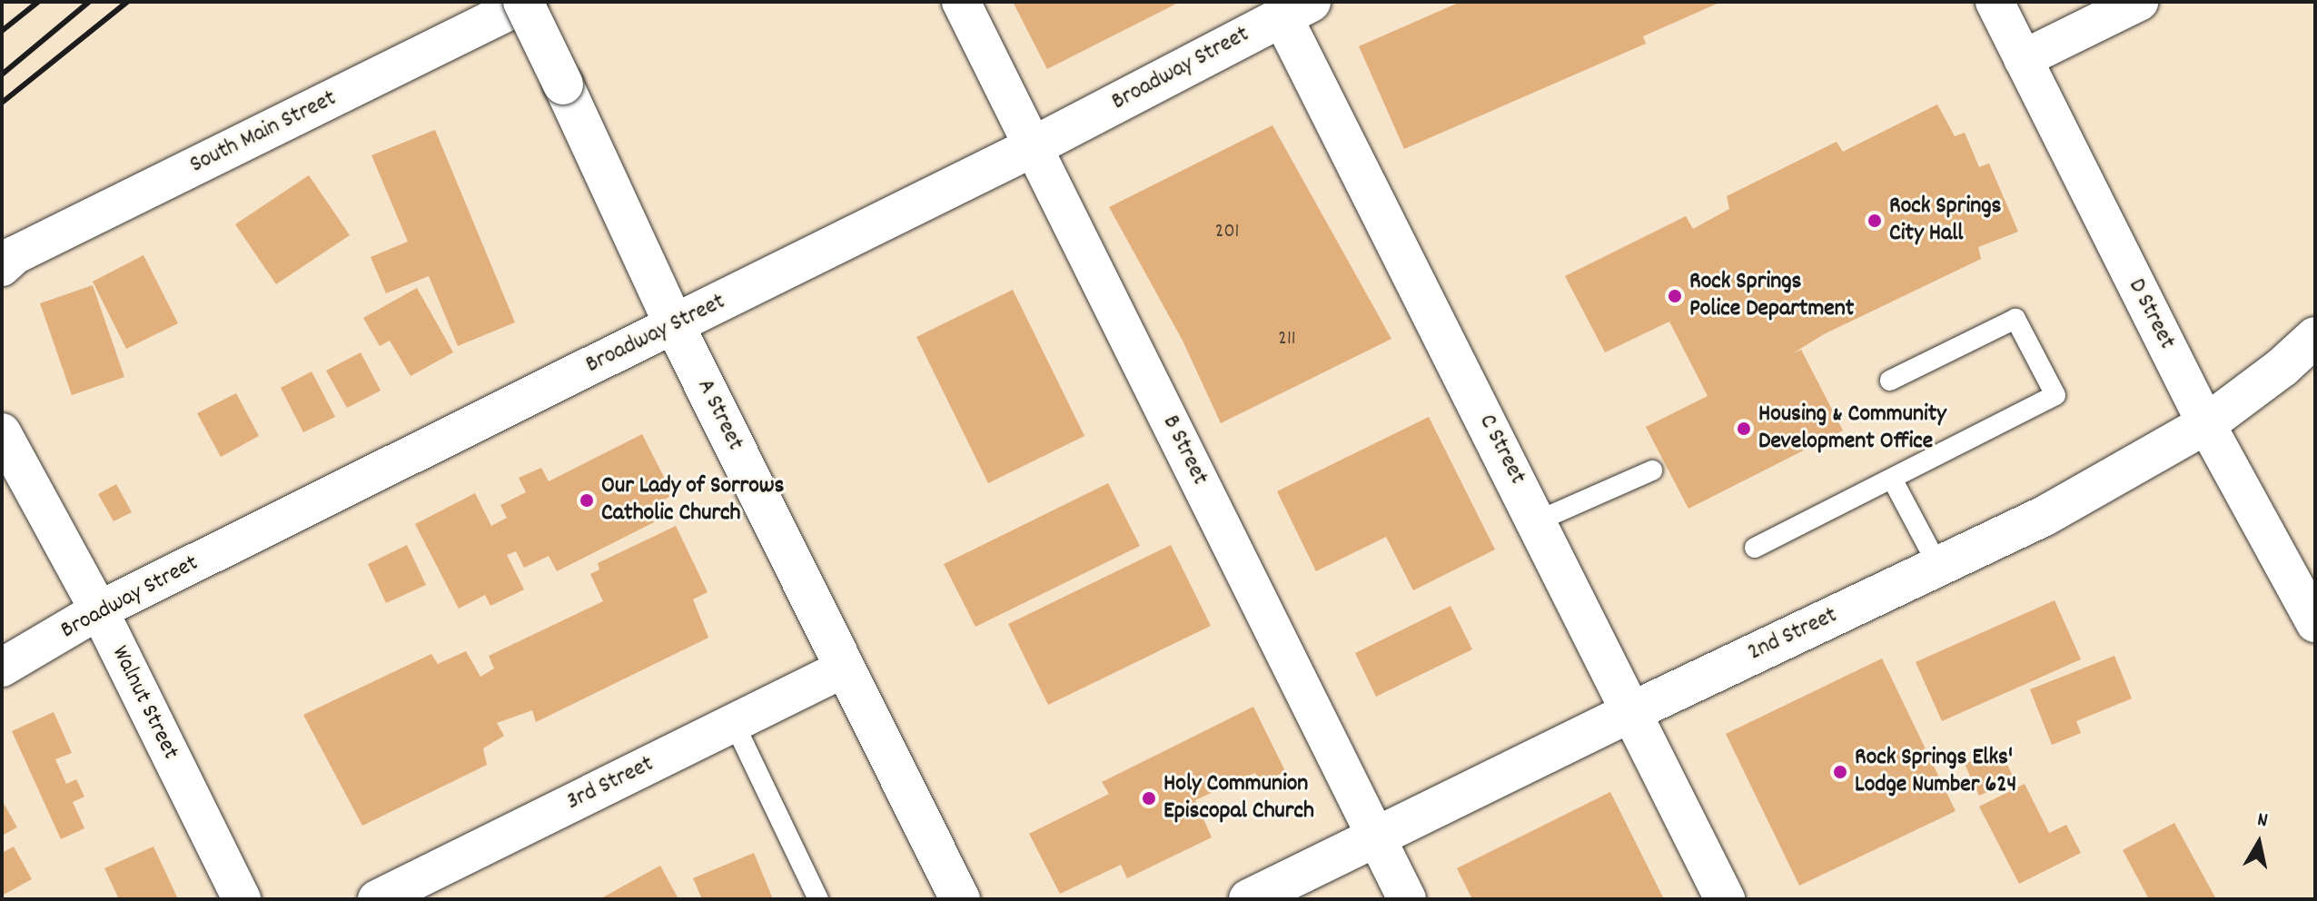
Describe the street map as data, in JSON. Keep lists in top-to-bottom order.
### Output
{
  "streets": {
    "street": [
      "Broadway Street",
      "South Main Street",
      "D Street",
      "A Street",
      "C Street",
      "B Street",
      "2nd Street",
      "Walnut Street",
      "3rd Street"
    ]
  },
  "crossings": [
    ["Broadway Street", "A Street"],
    ["Broadway Street", "C Street"],
    ["Broadway Street", "B Street"],
    ["Broadway Street", "Walnut Street"],
    ["South Main Street", "A Street"],
    ["D Street", "2nd Street"],
    ["A Street", "3rd Street"],
    ["C Street", "2nd Street"],
    ["B Street", "2nd Street"]
  ],
  "places": [
    "Rock Springs City Hall",
    "Rock Springs Police Department",
    "Housing & Community Development Office",
    "Our Lady of Sorrows Catholic Church",
    "Rock Springs Elks' Lodge Number 624",
    "Holy Communion Episcopal Church"
  ],
  "house_numbers": ["201", "211"],
  "north": "top"
}
